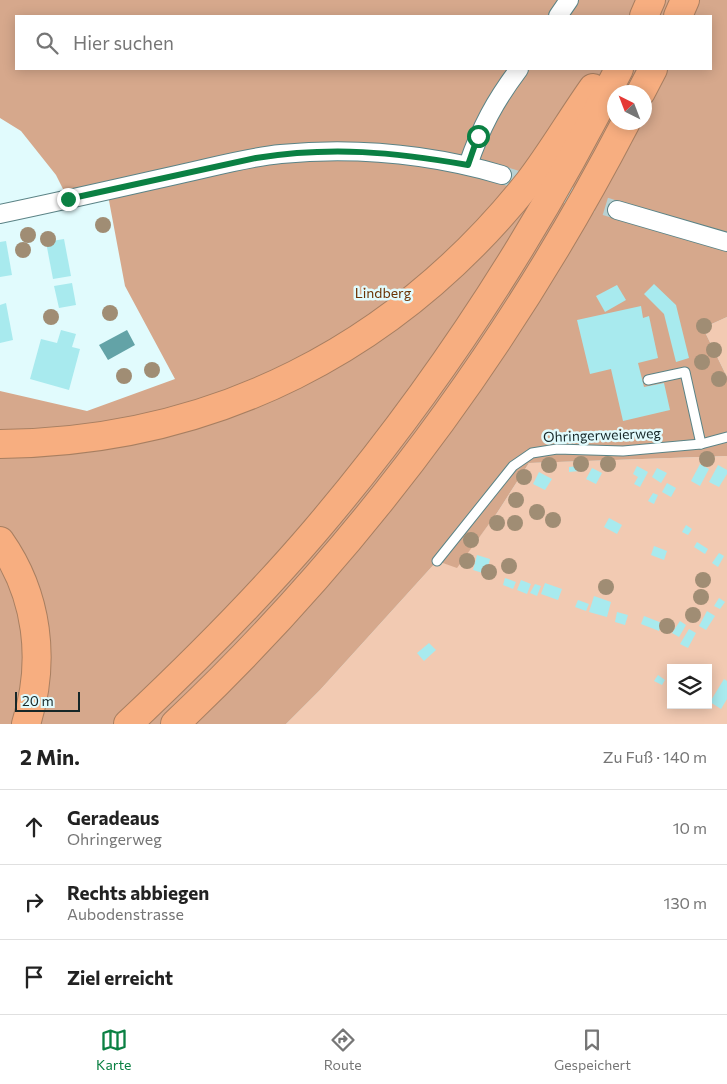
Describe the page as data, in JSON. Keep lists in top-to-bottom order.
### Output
{
  "streets": {
    "lane": ["Ohringerweierweg"]
  },
  "parks": ["Lindberg"],
  "scale_bar": "20 m",
  "north": "top left",
  "page": {
    "search": "Hier suchen",
    "scale": "20 m",
    "heading": ["2 Min.", "Zu Fuß · 140 m"],
    "list": [
      ["Geradeaus", "Ohringerweg", "10 m"],
      ["Rechts abbiegen", "Aubodenstrasse", "130 m"],
      "Ziel erreicht"
    ],
    "nav": ["Karte", "Route", "Gespeichert"]
  }
}
